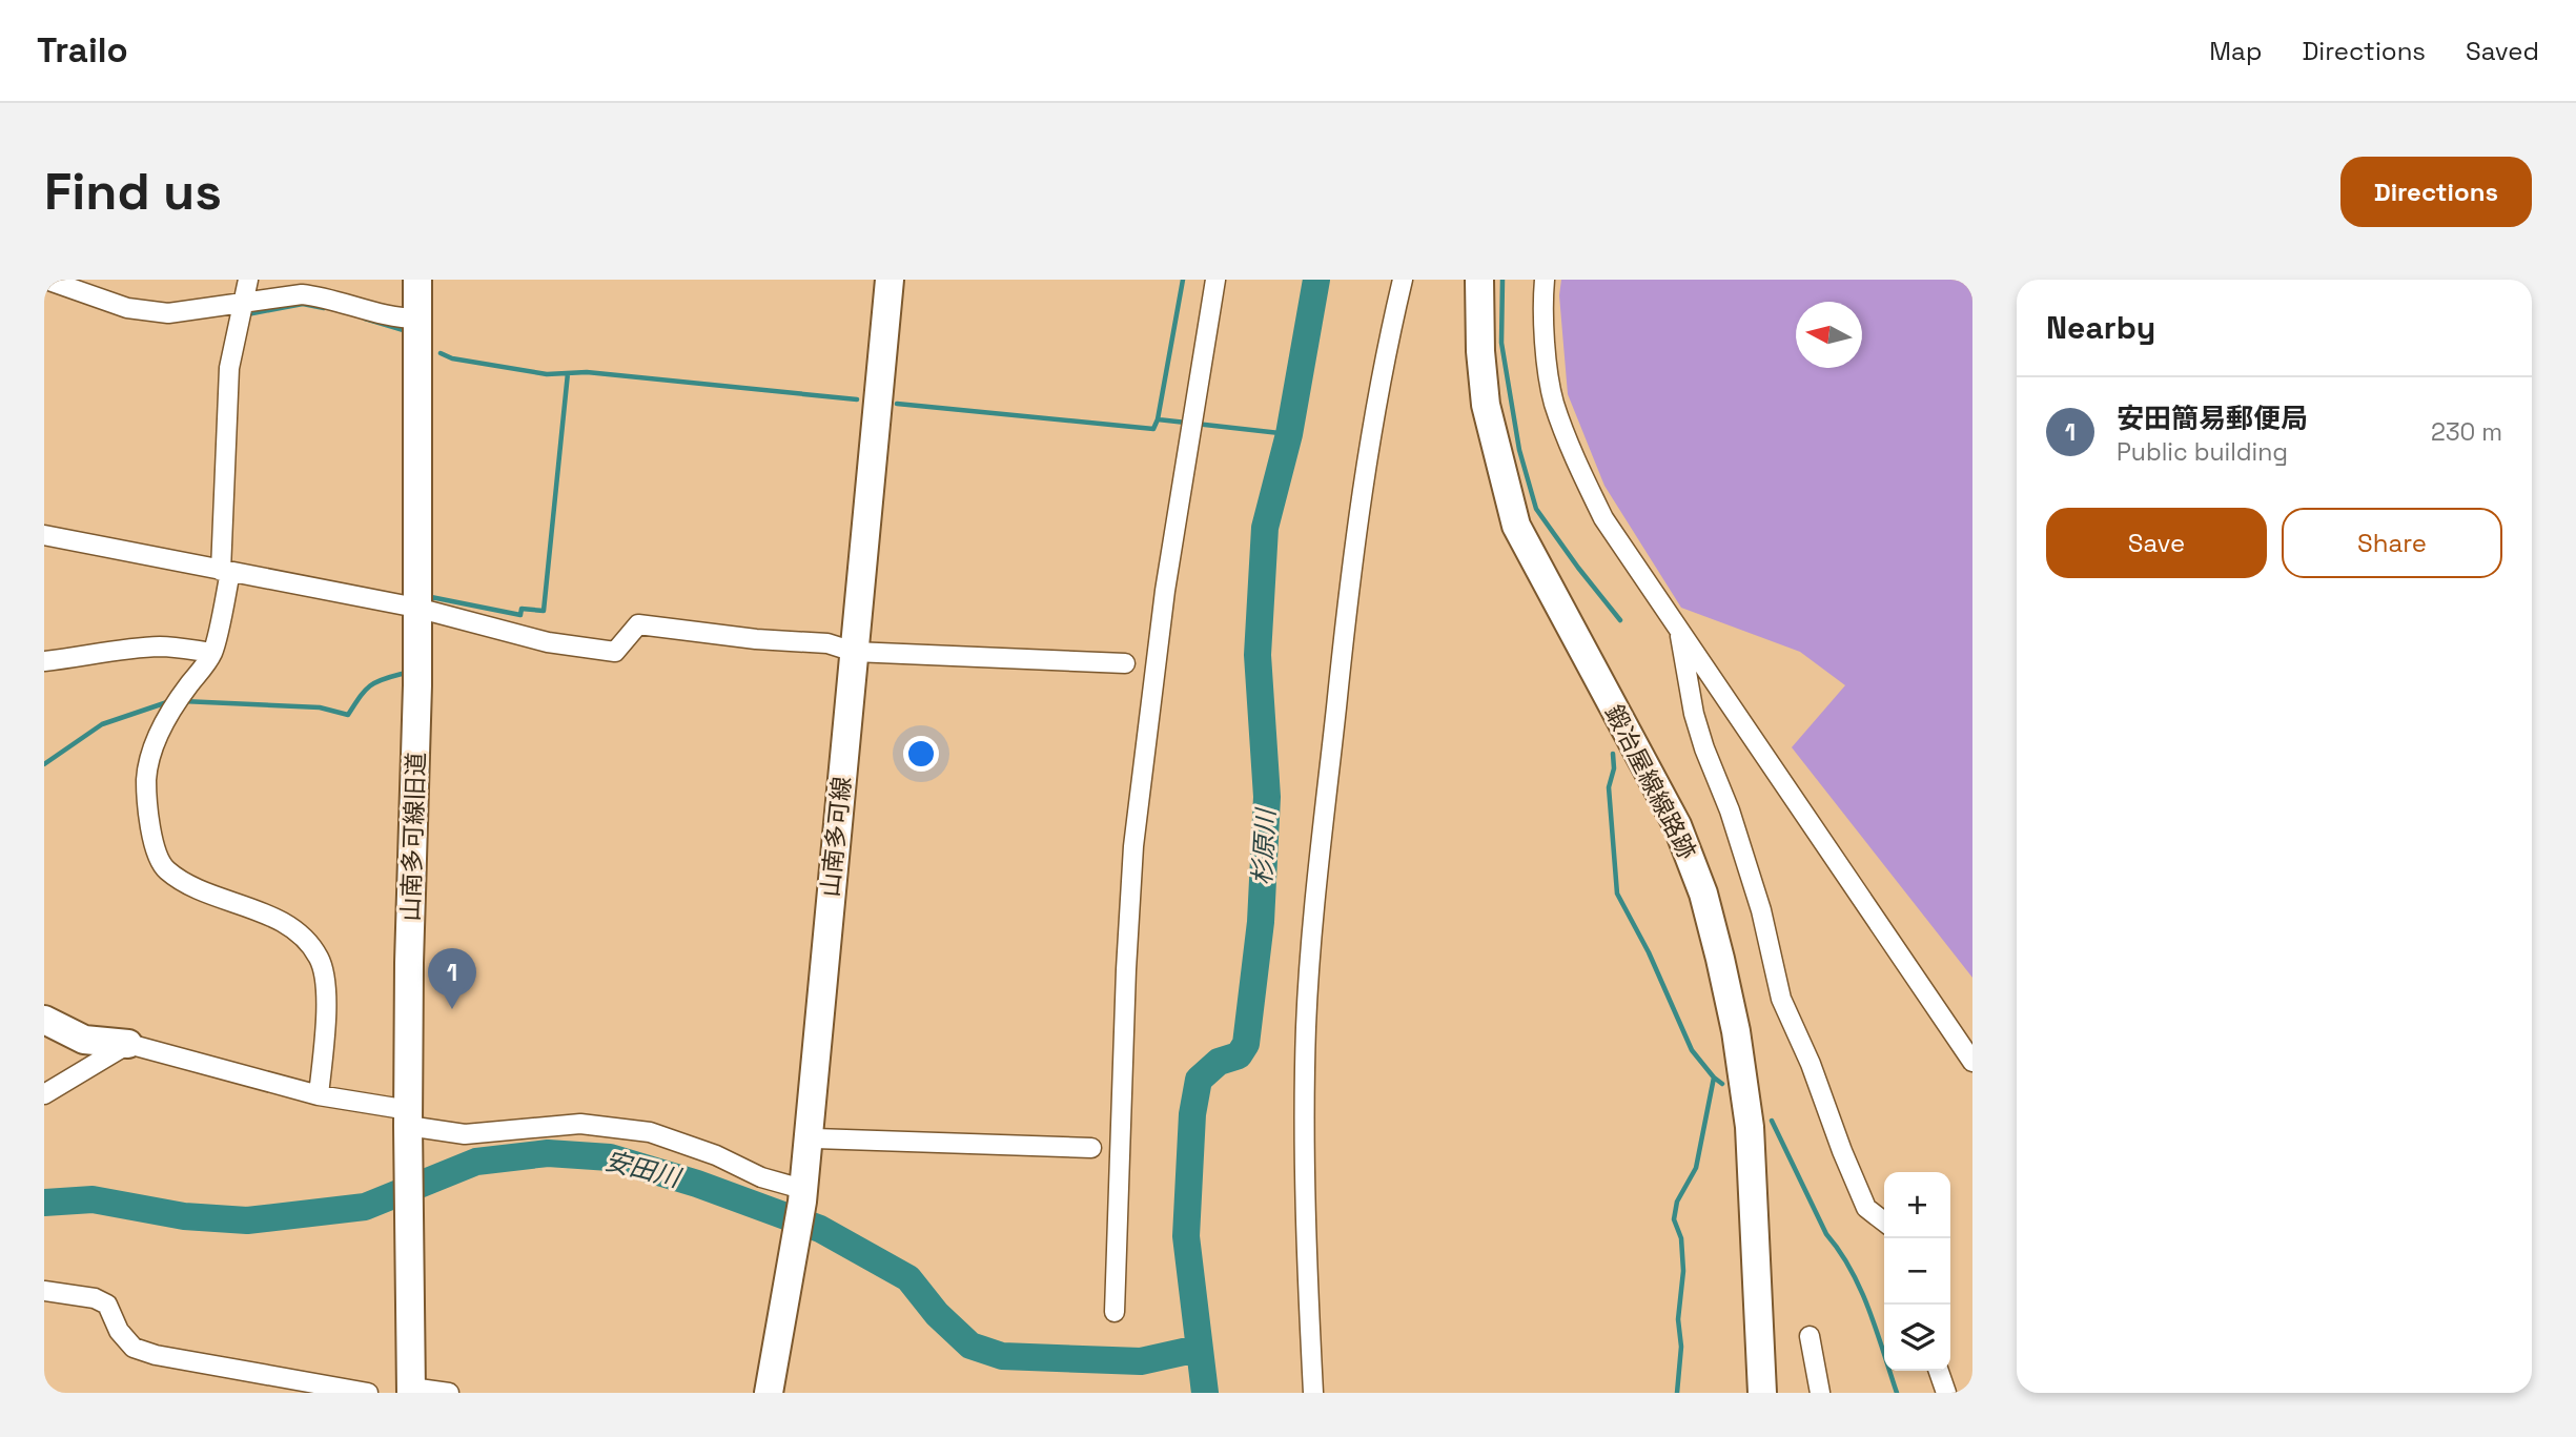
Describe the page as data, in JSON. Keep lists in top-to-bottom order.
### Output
{
  "streets": {
    "street": ["鍛冶屋線線路跡", "山南多可線旧道", "山南多可線"]
  },
  "water": ["杉原川", "安田川"],
  "north": "left",
  "page": {
    "header": "Trailo",
    "nav": ["Map", "Directions", "Saved"],
    "buttons": [
      "Directions",
      ["Save", "Share"]
    ],
    "title": "Find us",
    "heading": "Nearby",
    "list": [
      {
        "mark": "1",
        "name": "安田簡易郵便局",
        "note": "Public building",
        "value": "230 m"
      }
    ],
    "pins": "1",
    "map_buttons": ["+", "−"]
  }
}
